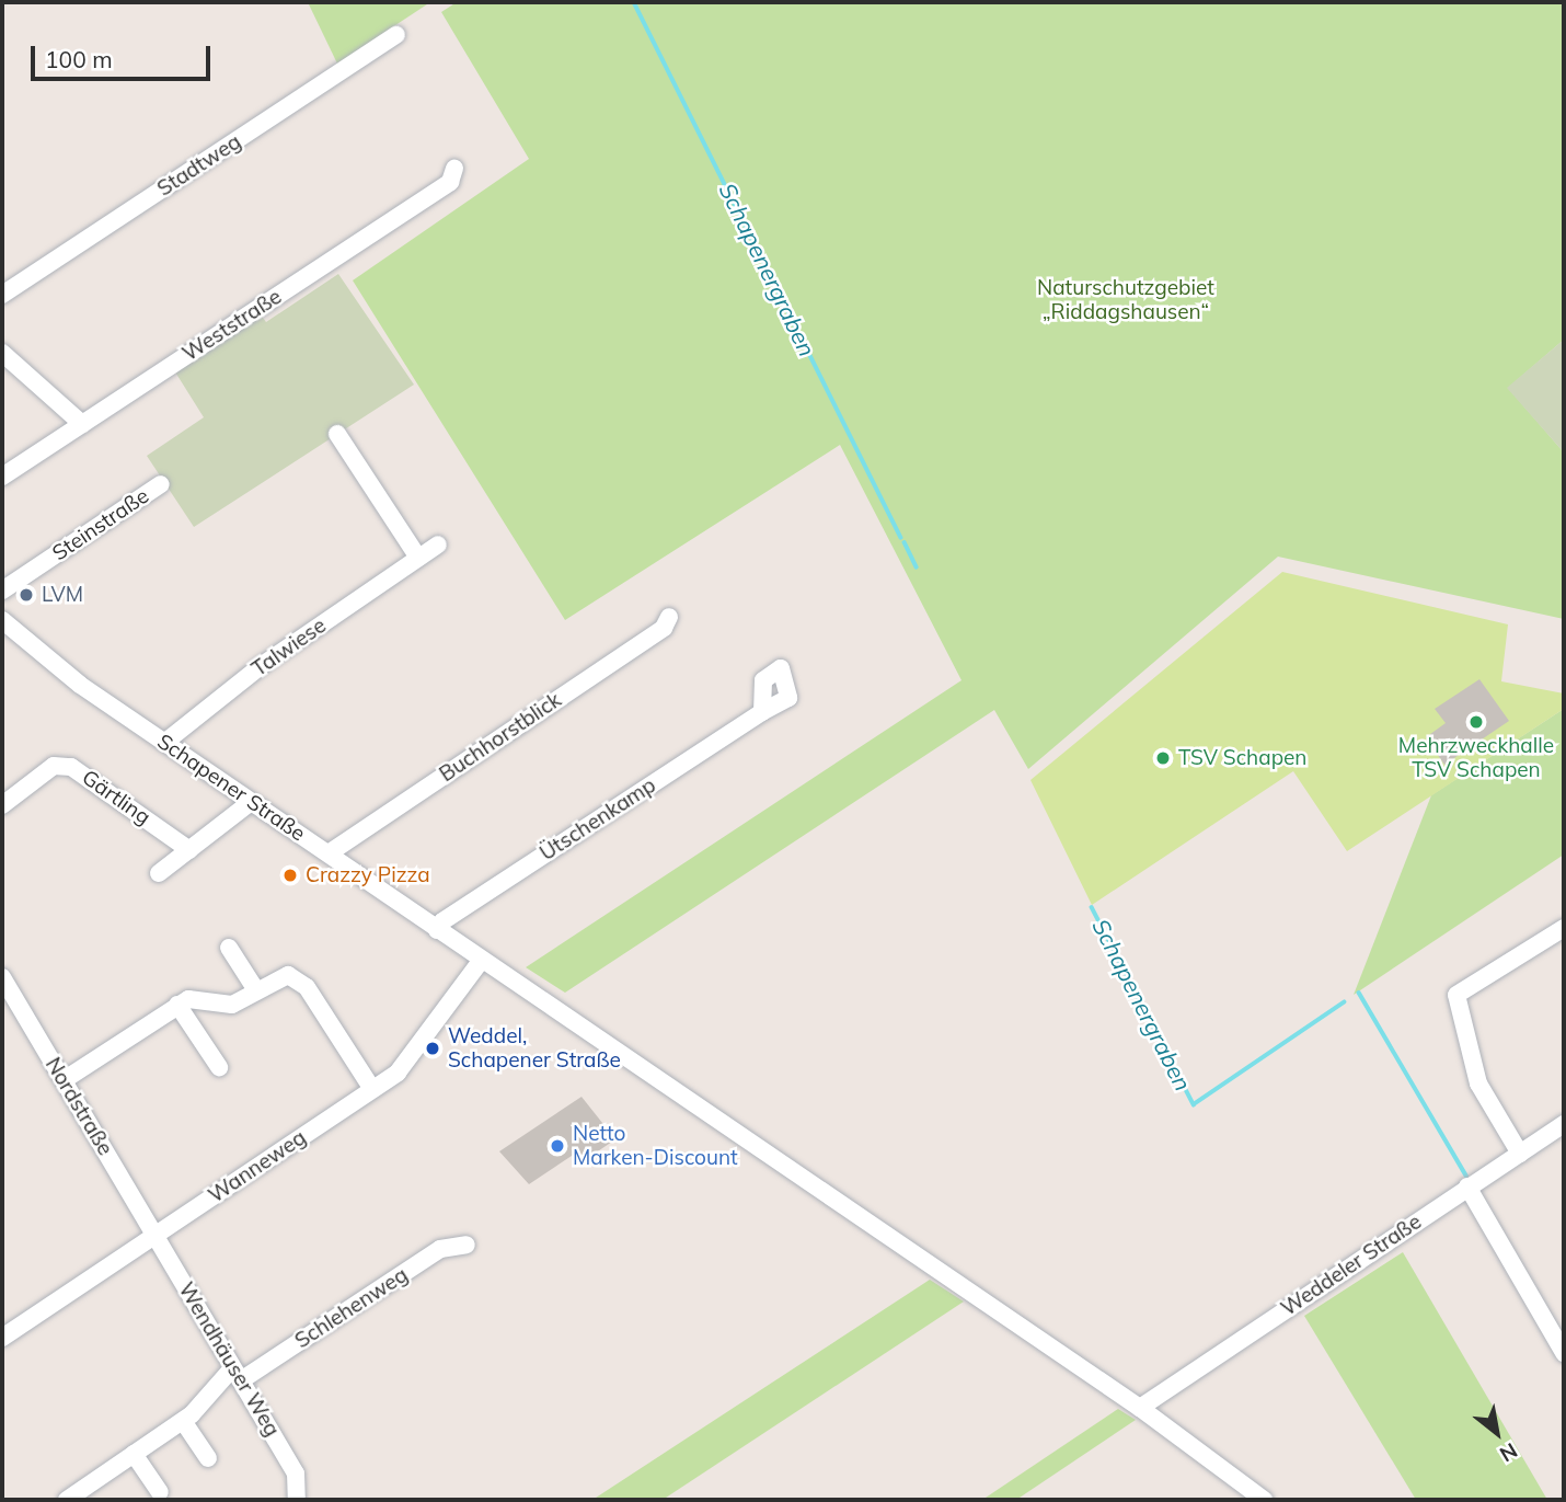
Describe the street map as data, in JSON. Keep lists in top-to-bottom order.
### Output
{
  "streets": {
    "street": [
      "Stadtweg",
      "Weststraße",
      "Steinstraße",
      "Talwiese",
      "Buchhorstblick",
      "Schapener Straße",
      "Gärtling",
      "Ütschenkamp",
      "Nordstraße",
      "Wanneweg",
      "Weddeler Straße",
      "Schlehenweg",
      "Wendhäuser Weg"
    ]
  },
  "crossings": [
    ["Talwiese", "Schapener Straße"],
    ["Buchhorstblick", "Schapener Straße"],
    ["Schapener Straße", "Ütschenkamp"],
    ["Schapener Straße", "Wanneweg"],
    ["Schapener Straße", "Weddeler Straße"],
    ["Nordstraße", "Wanneweg"],
    ["Nordstraße", "Wendhäuser Weg"],
    ["Wanneweg", "Wendhäuser Weg"],
    ["Schlehenweg", "Wendhäuser Weg"]
  ],
  "water": ["Schapenergraben"],
  "parks": ["Naturschutzgebiet „Riddagshausen“"],
  "places": [
    "LVM",
    "Mehrzweckhalle TSV Schapen",
    "TSV Schapen",
    "Crazzy Pizza",
    "Weddel, Schapener Straße",
    "Netto Marken-Discount"
  ],
  "scale_bar": "100 m",
  "north": "bottom right"
}
